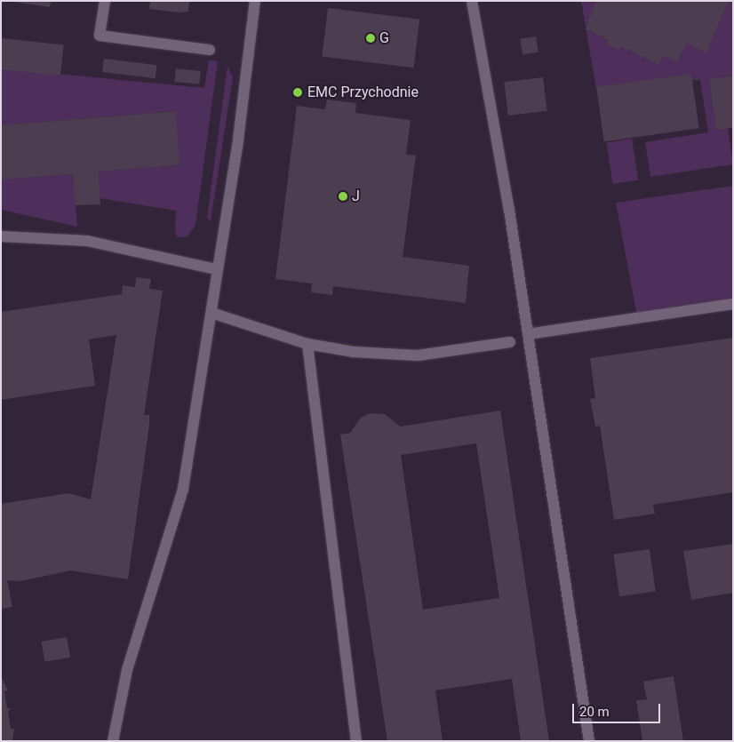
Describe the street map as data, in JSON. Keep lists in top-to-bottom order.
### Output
{
  "places": ["G", "EMC Przychodnie", "J"],
  "scale_bar": "20 m"
}
